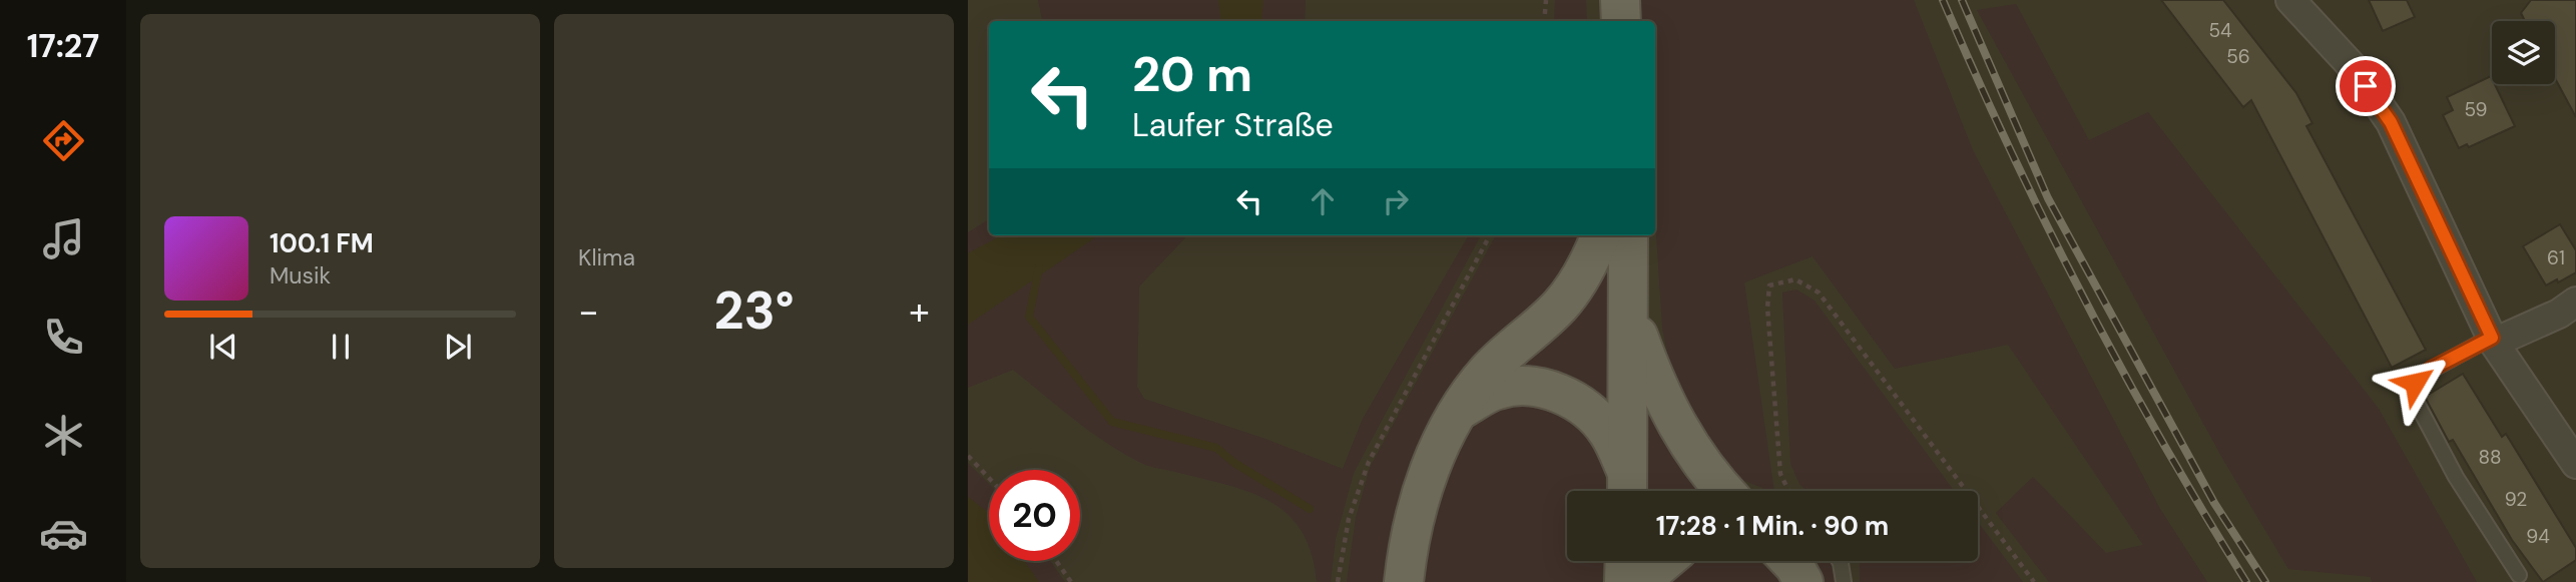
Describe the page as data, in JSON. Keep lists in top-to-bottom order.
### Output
{
  "house_numbers": [
    "54",
    "56",
    "59",
    "61",
    "88",
    "92",
    "94"
  ],
  "page": {
    "tabs": "17:27",
    "tile": "Klima",
    "turn": ["20 m", "Laufer Straße"],
    "song": ["100.1 FM", "Musik"],
    "heat": ["−", "23°", "+"],
    "limit": "20",
    "trip": "17:28 · 1 Min. · 90 m"
  }
}
